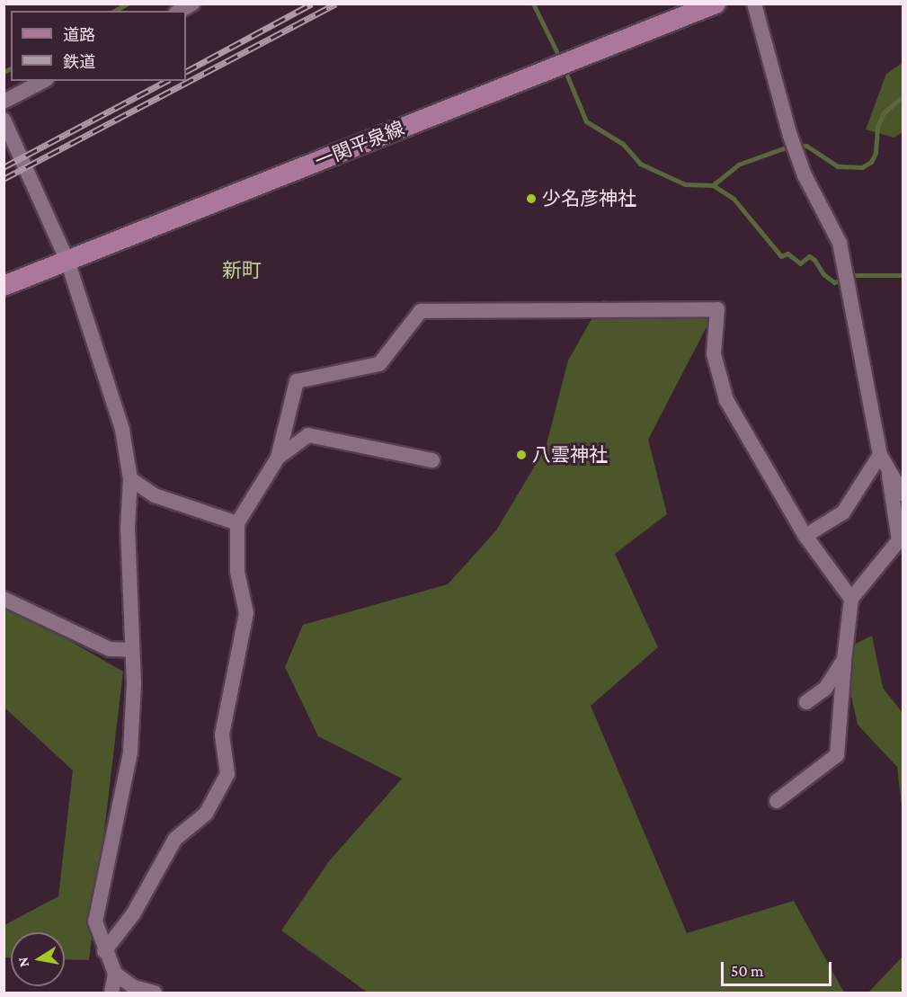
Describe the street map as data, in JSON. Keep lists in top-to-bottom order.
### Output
{
  "streets": {
    "main road": ["一関平泉線"]
  },
  "districts": ["新町"],
  "places": ["少名彦神社", "八雲神社"],
  "legend": ["道路", "鉄道"],
  "scale_bar": "50 m",
  "north": "left"
}
